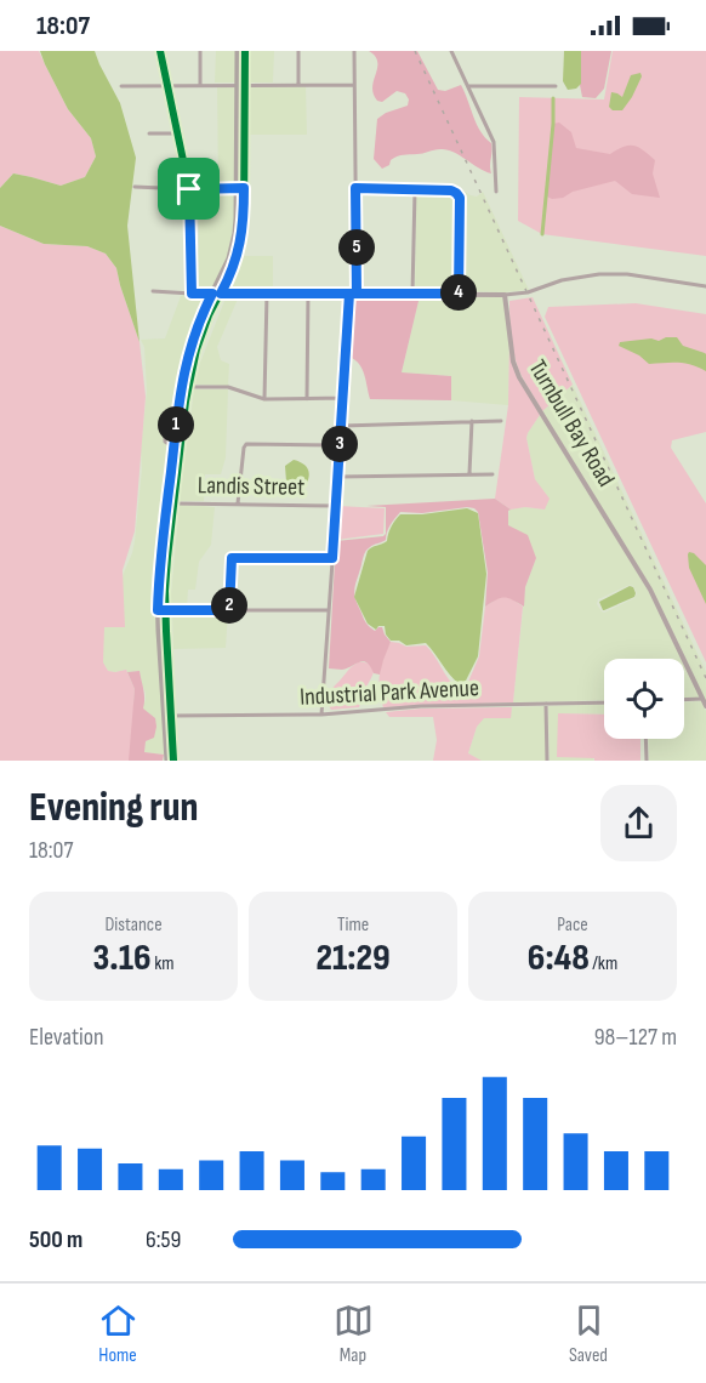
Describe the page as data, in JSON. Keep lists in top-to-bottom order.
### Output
{
  "streets": {
    "street": ["Turnbull Bay Road", "Landis Street", "Industrial Park Avenue"]
  },
  "page": {
    "status": "18:07",
    "pins": [
      "5",
      "4",
      "1",
      "3",
      "2"
    ],
    "heading": ["Evening run", "18:07"],
    "stats": [
      ["Distance", "3.16 km"],
      ["Time", "21:29"],
      ["Pace", "6:48 /km"]
    ],
    "chart": ["Elevation", "98–127 m"],
    "list": [
      {
        "name": "500 m",
        "note": "6:59"
      }
    ],
    "tabs": ["Home", "Map", "Saved"]
  }
}
